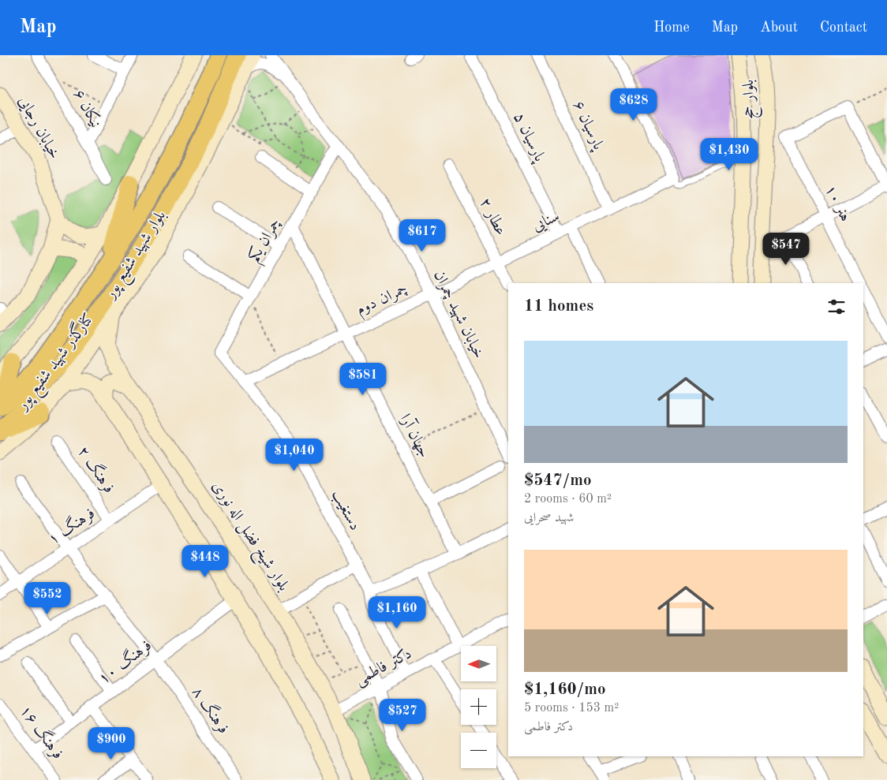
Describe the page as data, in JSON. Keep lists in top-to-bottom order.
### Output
{
  "streets": {
    "main road": [
      "بلوار حج",
      "خیابان رجایی",
      "بلوار شهید شفیع پور",
      "کنارگذر شهید شفیع پور",
      "بلوار شیخ فضل اله نوری"
    ],
    "street": [
      "نیکان ۶",
      "پارسیان ۶",
      "پارسیان ۵",
      "هنر ۱۰",
      "عطار ۲",
      "سنایی",
      "چمران یکم",
      "چمران دوم",
      "خیابان شهید چمران",
      "جهان آرا",
      "فرهنگ ۲",
      "دستغیب",
      "فرهنگ ۱",
      "فرهنگ ۱۰",
      "دکتر فاطمی",
      "فرهنگ ۸",
      "فرهنگ ۱۶"
    ]
  },
  "crossings": [
    ["پارسیان ۶", "سنایی"],
    ["پارسیان ۵", "سنایی"],
    ["عطار ۲", "سنایی"],
    ["سنایی", "چمران دوم"],
    ["سنایی", "خیابان شهید چمران"],
    ["چمران یکم", "خیابان شهید چمران"],
    ["چمران یکم", "جهان آرا"],
    ["چمران یکم", "دستغیب"],
    ["چمران دوم", "خیابان شهید چمران"],
    ["چمران دوم", "جهان آرا"],
    ["چمران دوم", "دستغیب"],
    ["کنارگذر شهید شفیع پور", "بلوار شیخ فضل اله نوری"],
    ["فرهنگ ۲", "فرهنگ ۱"],
    ["دستغیب", "دکتر فاطمی"],
    ["فرهنگ ۱", "فرهنگ ۸"],
    ["بلوار شیخ فضل اله نوری", "دکتر فاطمی"],
    ["فرهنگ ۱۰", "فرهنگ ۸"],
    ["فرهنگ ۱۰", "فرهنگ ۱۶"]
  ],
  "north": "left",
  "page": {
    "header": "Map",
    "nav": [
      "Home",
      "Map",
      "About",
      "Contact"
    ],
    "price": [
      "$628",
      "$1,430",
      "$617",
      "$547",
      "$581",
      "$1,040",
      "$448",
      "$552",
      "$1,160",
      "$527",
      "$900"
    ],
    "heading": "11 homes",
    "list": [
      {
        "name": "$547/mo",
        "note": "2 rooms · 60 m² · شهید صحرایی"
      },
      {
        "name": "$1,160/mo",
        "note": "5 rooms · 153 m² · دکتر فاطمی"
      }
    ],
    "map_buttons": ["+", "−"]
  }
}
